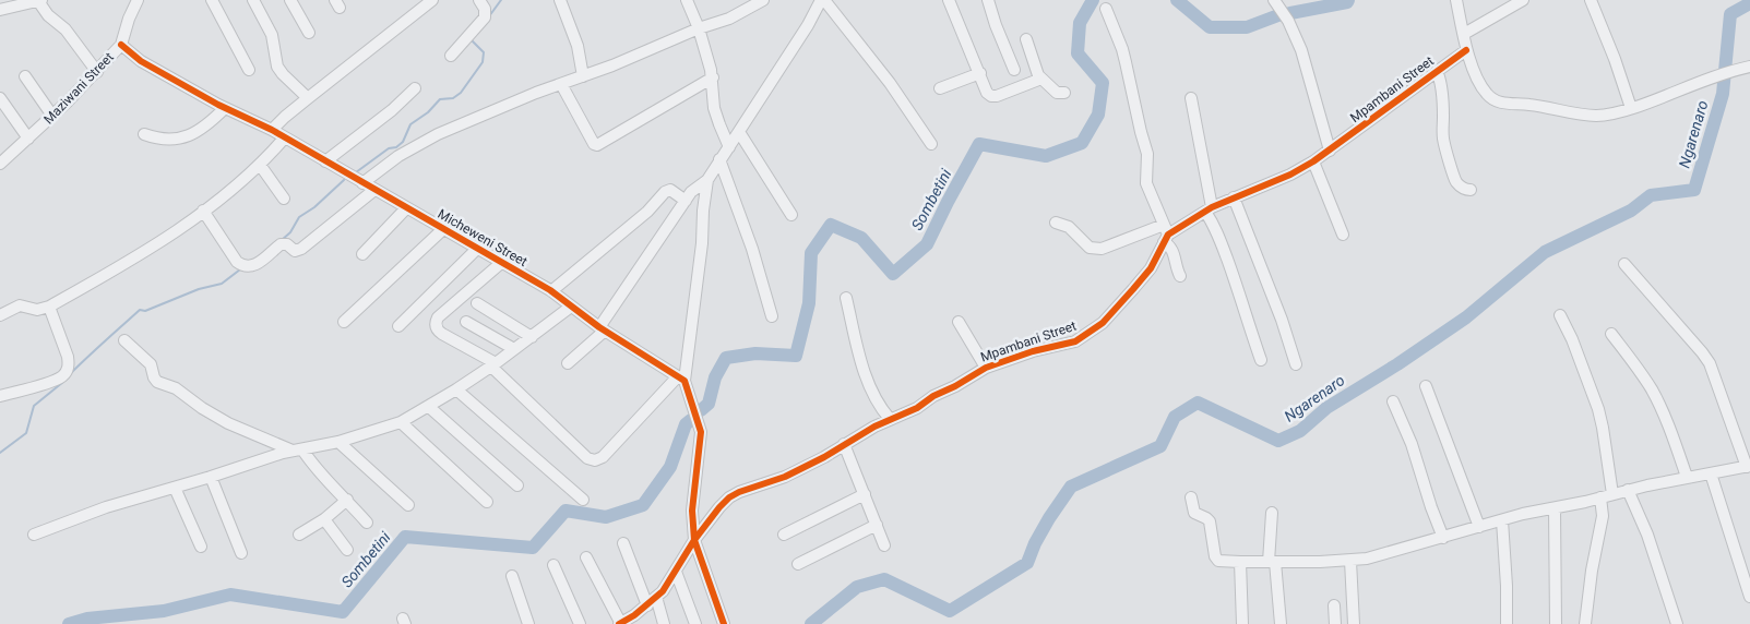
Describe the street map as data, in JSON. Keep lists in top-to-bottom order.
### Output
{
  "streets": {
    "street": ["Maziwani Street", "Mpambani Street", "Micheweni Street"]
  },
  "crossings": [
    ["Maziwani Street", "Micheweni Street"]
  ],
  "water": ["Ngarenaro", "Sombetini"]
}
